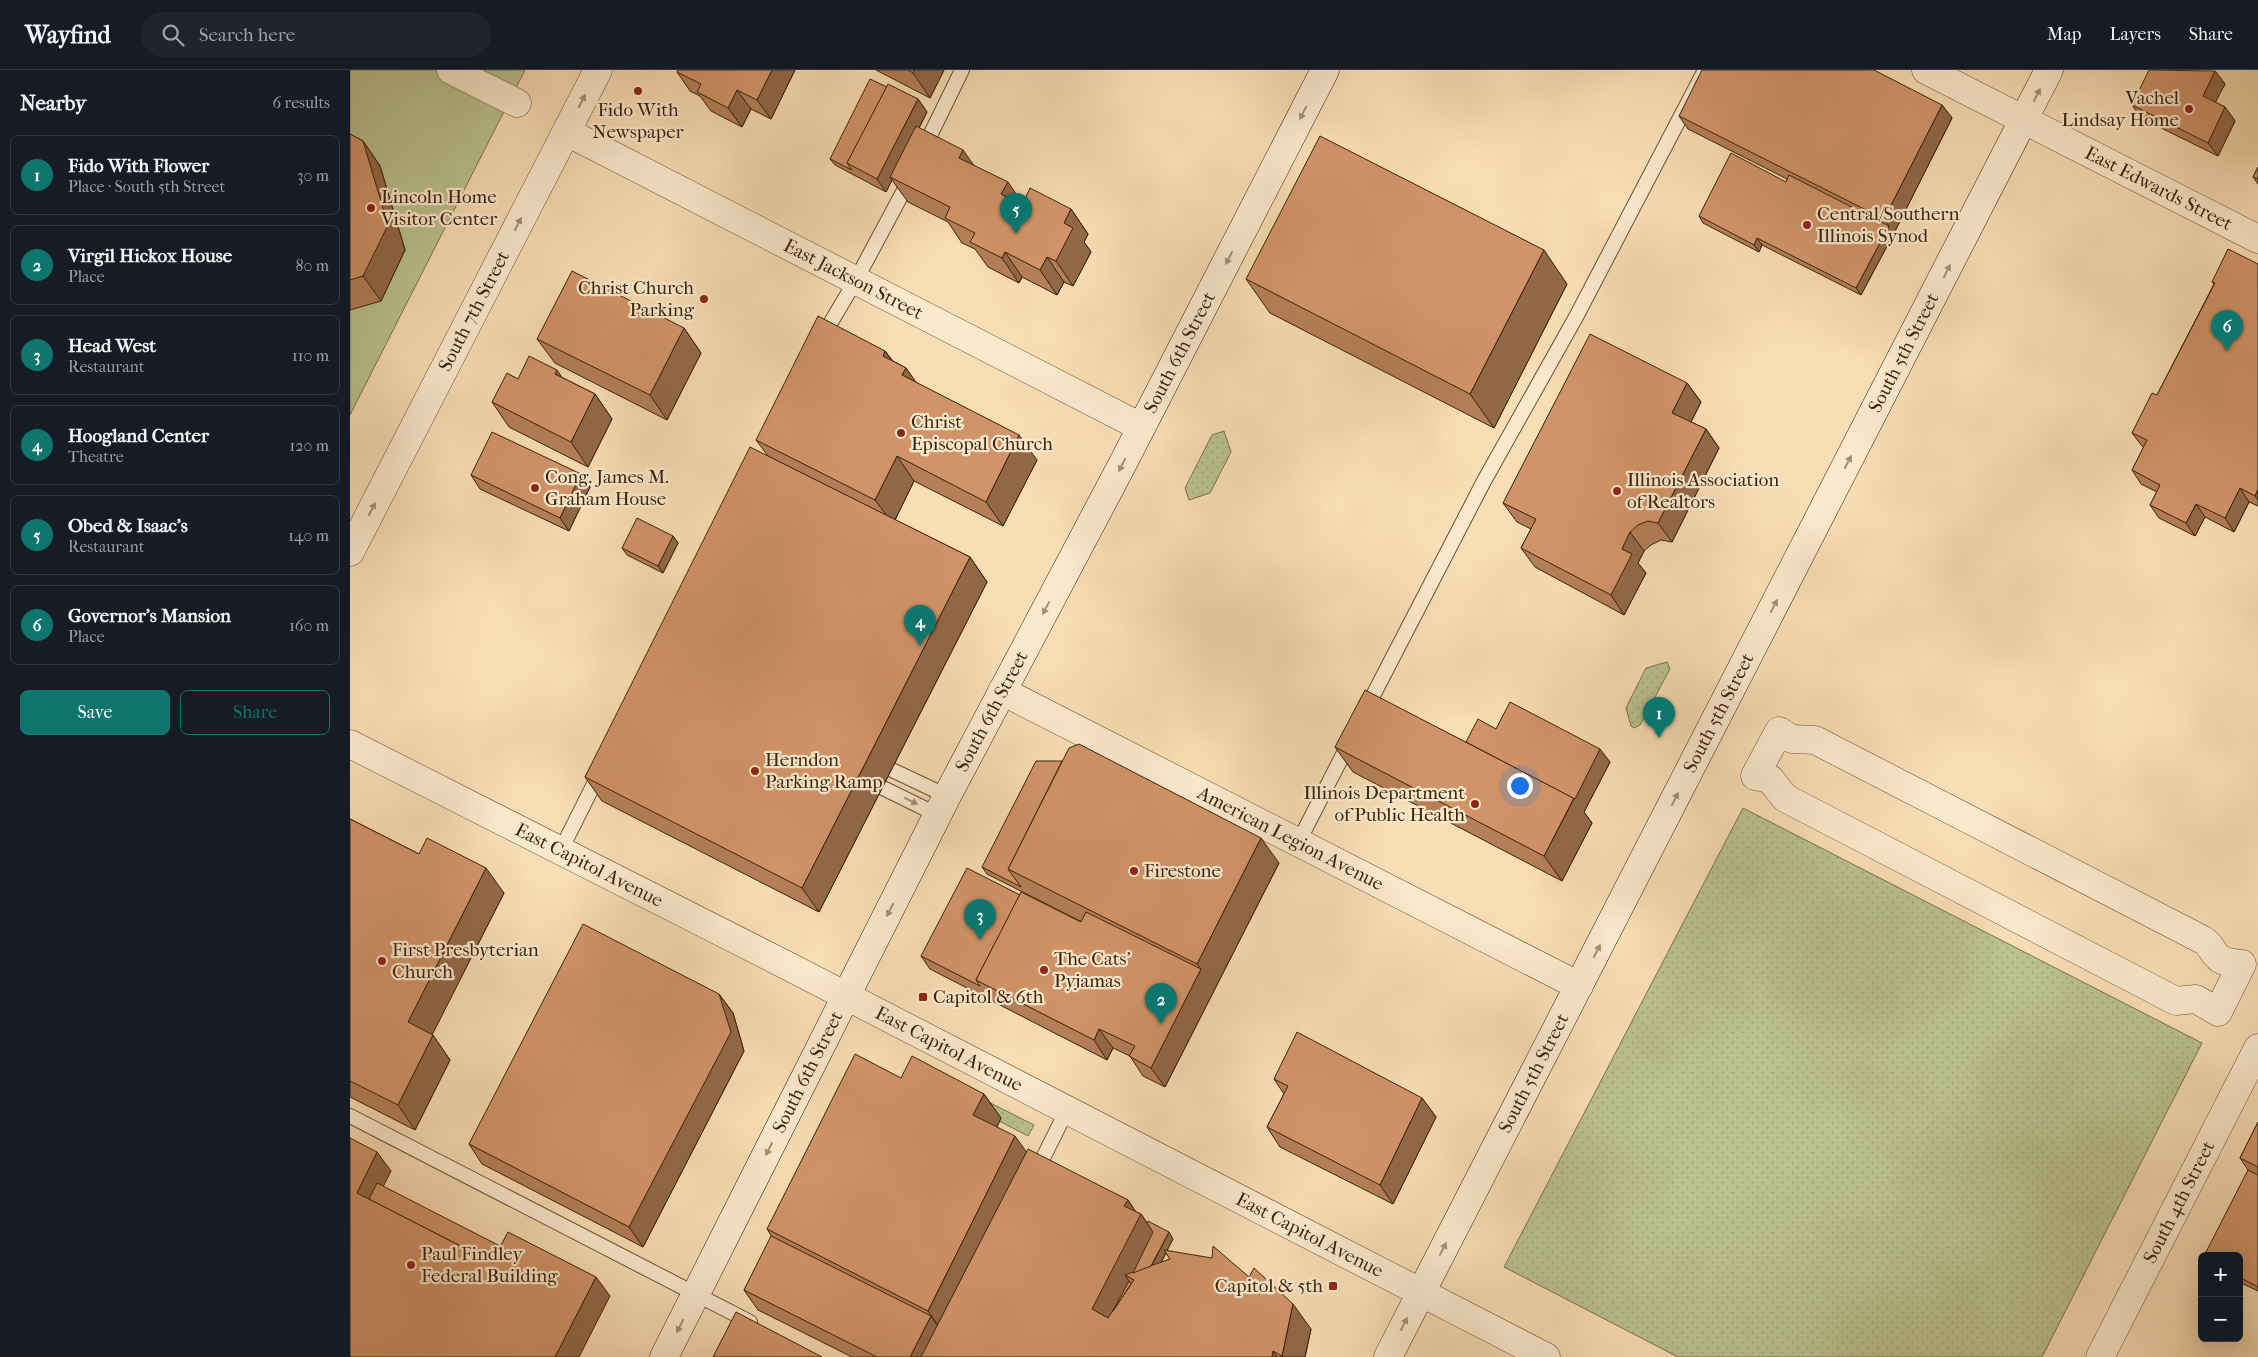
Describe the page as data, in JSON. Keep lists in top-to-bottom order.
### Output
{
  "streets": {
    "street": [
      "East Edwards Street",
      "East Jackson Street",
      "South 7th Street",
      "South 6th Street",
      "South 5th Street",
      "American Legion Avenue",
      "East Capitol Avenue",
      "South 4th Street"
    ]
  },
  "crossings": [
    ["East Edwards Street", "South 5th Street"],
    ["East Jackson Street", "South 7th Street"],
    ["East Jackson Street", "South 6th Street"],
    ["South 6th Street", "American Legion Avenue"],
    ["South 6th Street", "East Capitol Avenue"],
    ["South 5th Street", "American Legion Avenue"],
    ["South 5th Street", "East Capitol Avenue"]
  ],
  "one_way": ["South 7th Street", "South 6th Street", "South 5th Street"],
  "places": {
    "other": [
      "Fido With Newspaper",
      "Vachel Lindsay Home",
      "Lincoln Home Visitor Center",
      "Central/Southern Illinois Synod",
      "Christ Church Parking",
      "Christ Episcopal Church",
      "Cong. James M. Graham House",
      "Illinois Association of Realtors",
      "Herndon Parking Ramp",
      "Illinois Department of Public Health",
      "Firestone",
      "First Presbyterian Church",
      "The Cats' Pyjamas",
      "Paul Findley Federal Building"
    ],
    "transit": ["Capitol & 6th", "Capitol & 5th"]
  },
  "page": {
    "header": "Wayfind",
    "search": "Search here",
    "nav": ["Map", "Layers", "Share"],
    "heading": ["Nearby", "6 results"],
    "list": [
      {
        "mark": "1",
        "name": "Fido With Flower",
        "note": "Place · South 5th Street",
        "value": "30 m"
      },
      {
        "mark": "2",
        "name": "Virgil Hickox House",
        "note": "Place",
        "value": "80 m"
      },
      {
        "mark": "3",
        "name": "Head West",
        "note": "Restaurant",
        "value": "110 m"
      },
      {
        "mark": "4",
        "name": "Hoogland Center",
        "note": "Theatre",
        "value": "120 m"
      },
      {
        "mark": "5",
        "name": "Obed & Isaac's",
        "note": "Restaurant",
        "value": "140 m"
      },
      {
        "mark": "6",
        "name": "Governor's Mansion",
        "note": "Place",
        "value": "160 m"
      }
    ],
    "pins": [
      "5",
      "6",
      "4",
      "1",
      "3",
      "2"
    ],
    "buttons": ["Save", "Share"],
    "map_buttons": ["+", "−"]
  }
}
